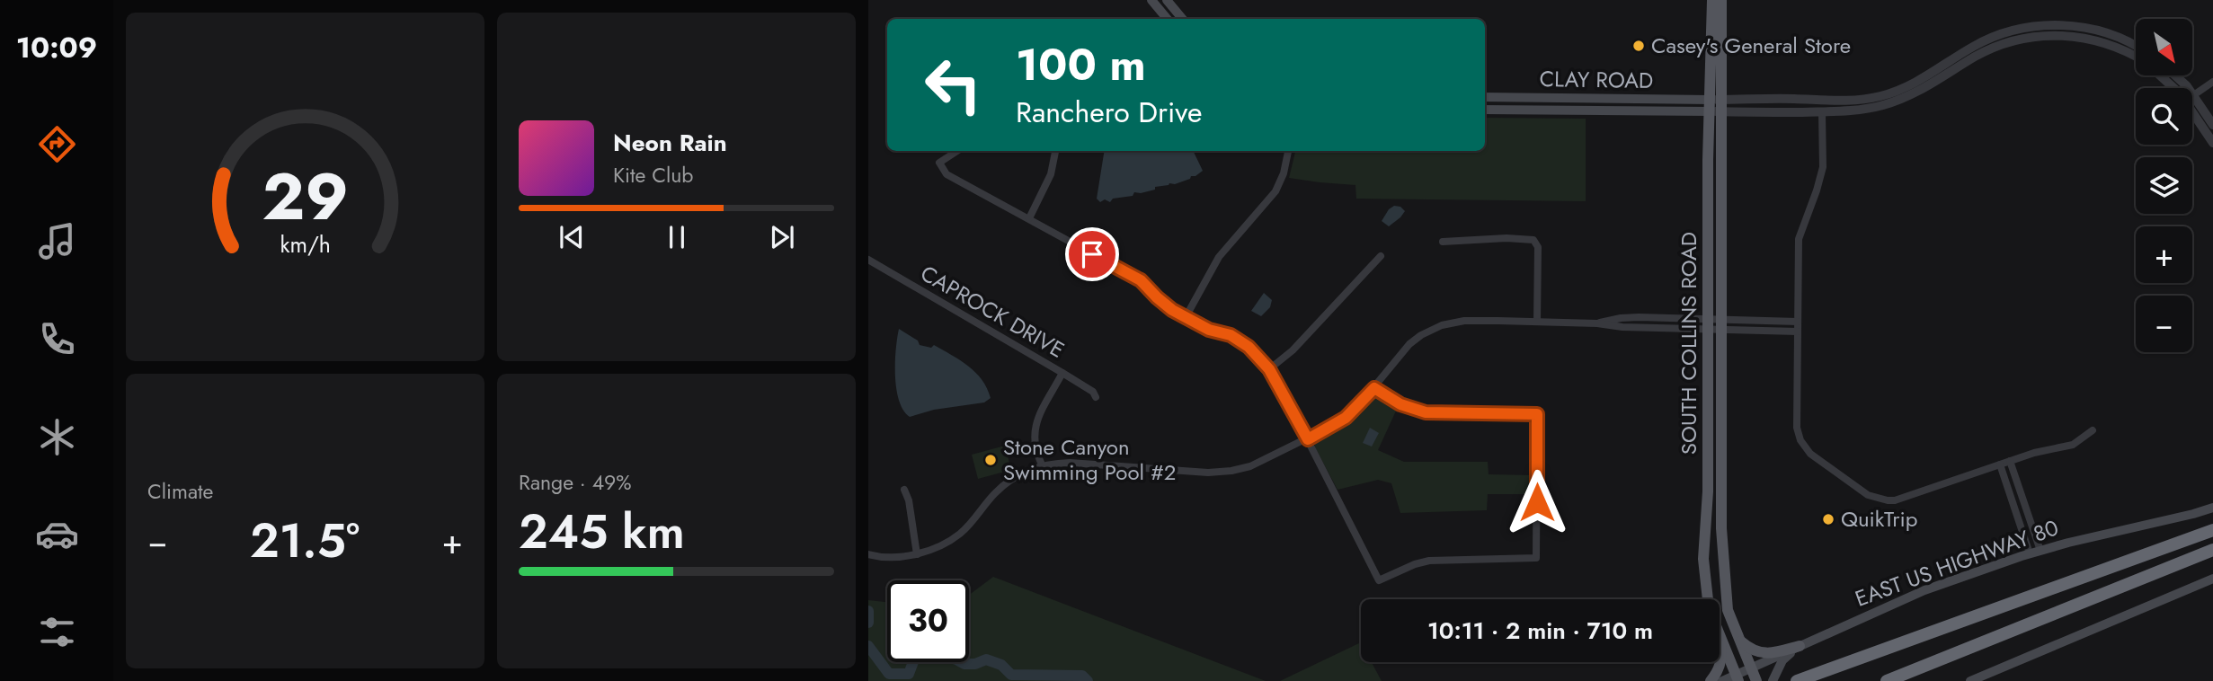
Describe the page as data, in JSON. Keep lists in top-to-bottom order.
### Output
{
  "streets": {
    "main road": ["CLAY ROAD", "SOUTH COLLINS ROAD", "EAST US HIGHWAY 80"],
    "street": ["CAPROCK DRIVE"]
  },
  "crossings": [
    ["CLAY ROAD", "SOUTH COLLINS ROAD"],
    ["SOUTH COLLINS ROAD", "EAST US HIGHWAY 80"]
  ],
  "places": ["Casey's General Store", "Stone Canyon Swimming Pool #2", "QuikTrip"],
  "north": "bottom right",
  "page": {
    "tabs": "10:09",
    "map_buttons": ["+", "−"],
    "turn": ["100 m", "Ranchero Drive"],
    "song": ["Neon Rain", "Kite Club"],
    "tile": [
      "Climate",
      ["Range · 49%", "245 km"]
    ],
    "heat": ["−", "21.5°", "+"],
    "limit": "30",
    "trip": "10:11 · 2 min · 710 m",
    "gauge": ["29", "km/h"]
  }
}
